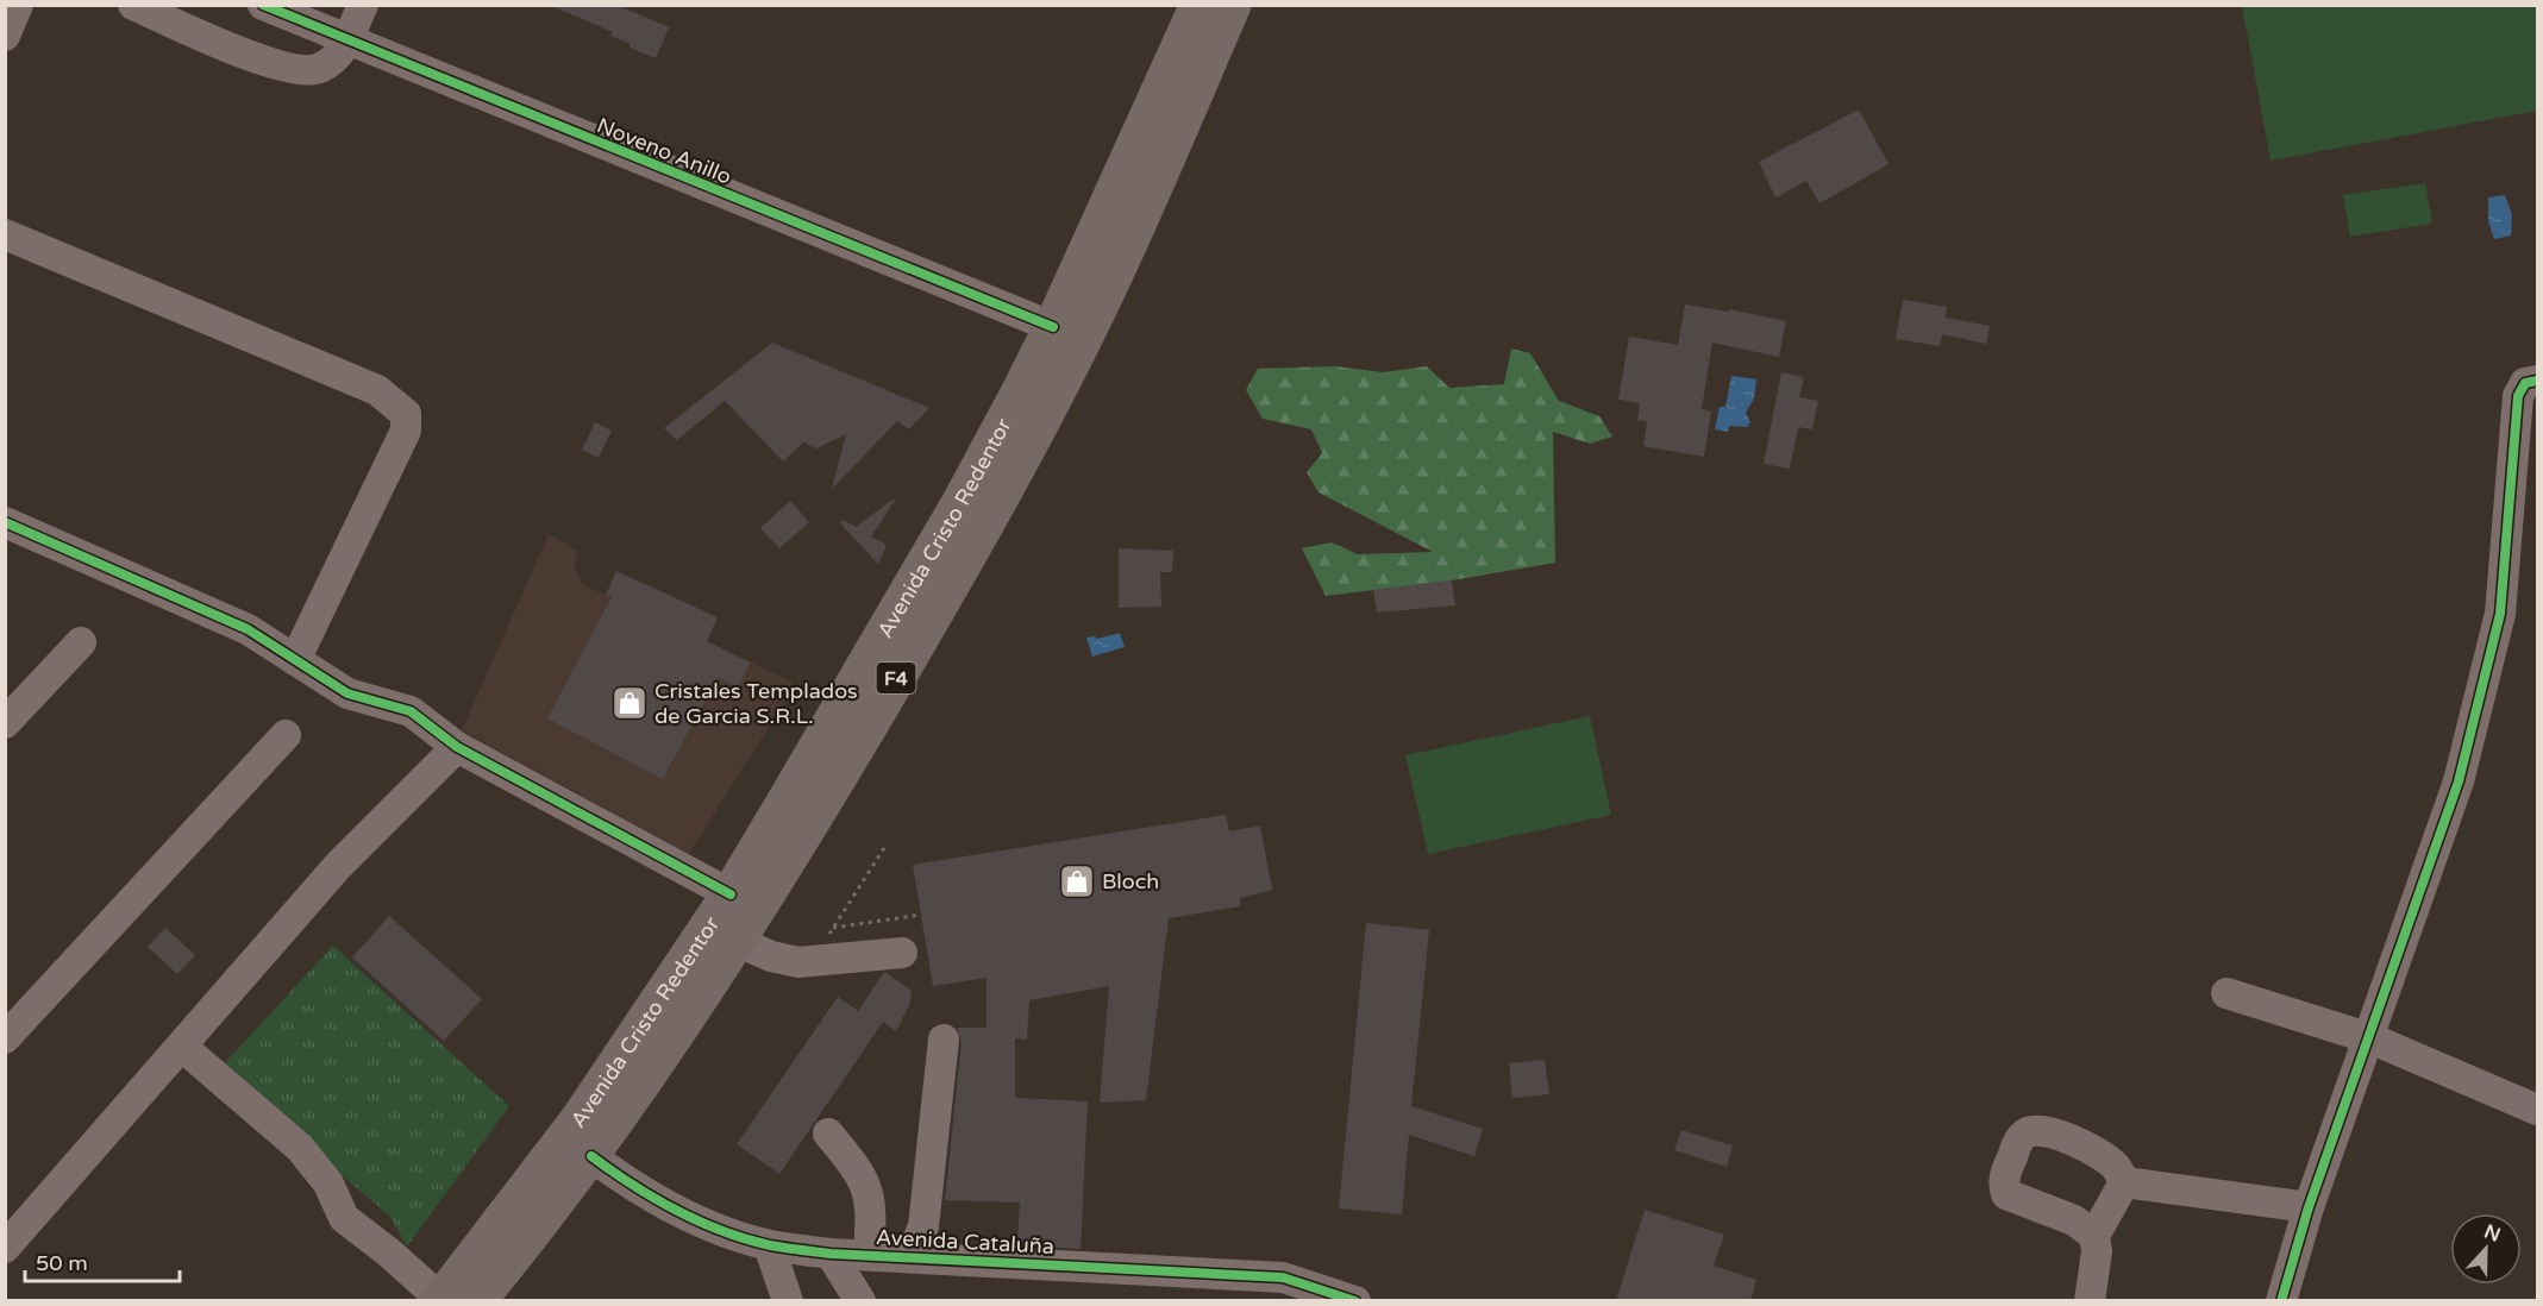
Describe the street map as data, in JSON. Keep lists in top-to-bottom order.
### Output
{
  "streets": {
    "highway": ["Avenida Cristo Redentor", "F4"],
    "street": ["Noveno Anillo", "Avenida Cataluña"]
  },
  "crossings": [
    ["Noveno Anillo", "Avenida Cristo Redentor"],
    ["Avenida Cristo Redentor", "Avenida Cataluña"]
  ],
  "places": {
    "shop": ["Cristales Templados de Garcia S.R.L.", "Bloch"]
  },
  "scale_bar": "50 m",
  "north": "top"
}
